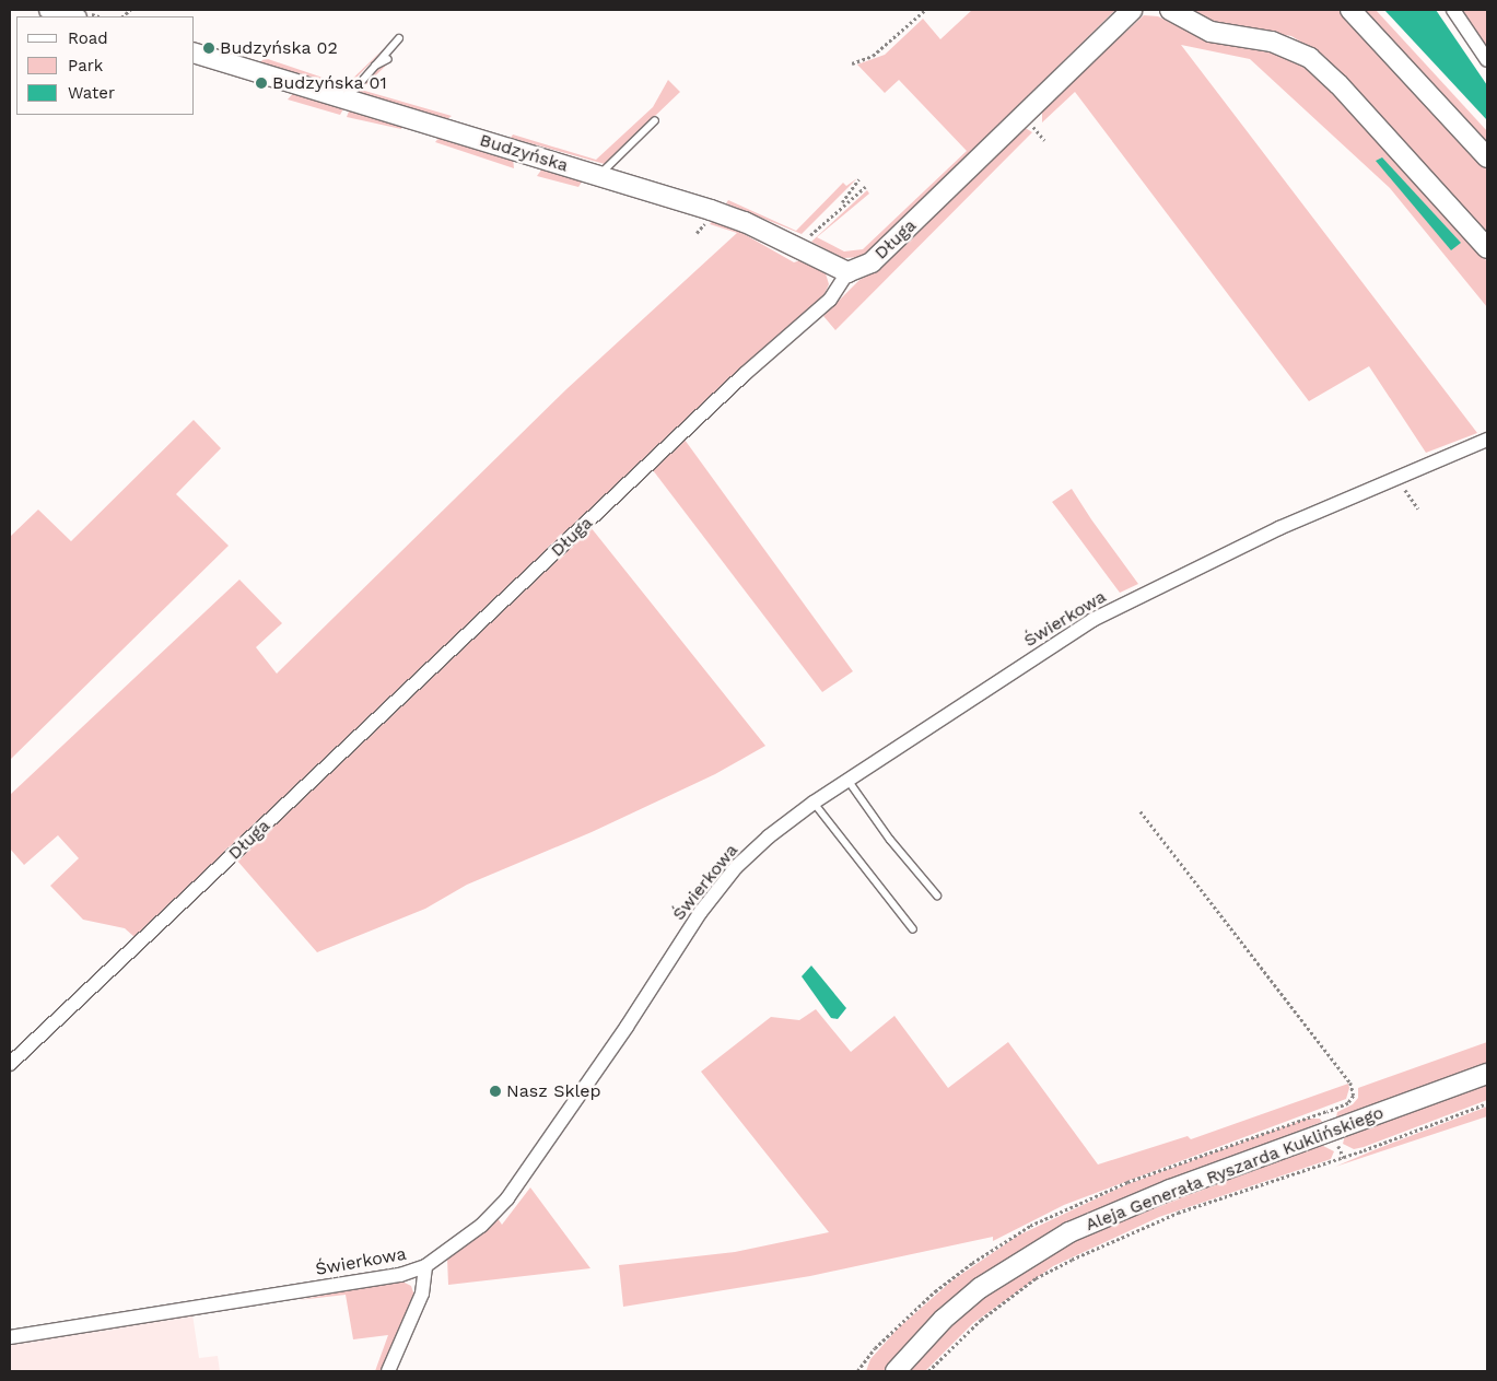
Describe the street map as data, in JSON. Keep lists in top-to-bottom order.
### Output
{
  "streets": {
    "street": [
      "Budzyńska",
      "Długa",
      "Świerkowa",
      "Aleja Generała Ryszarda Kuklińskiego"
    ]
  },
  "crossings": [
    ["Budzyńska", "Długa"]
  ],
  "places": ["Budzyńska 02", "Budzyńska 01", "Nasz Sklep"],
  "legend": ["Road", "Park", "Water"]
}
